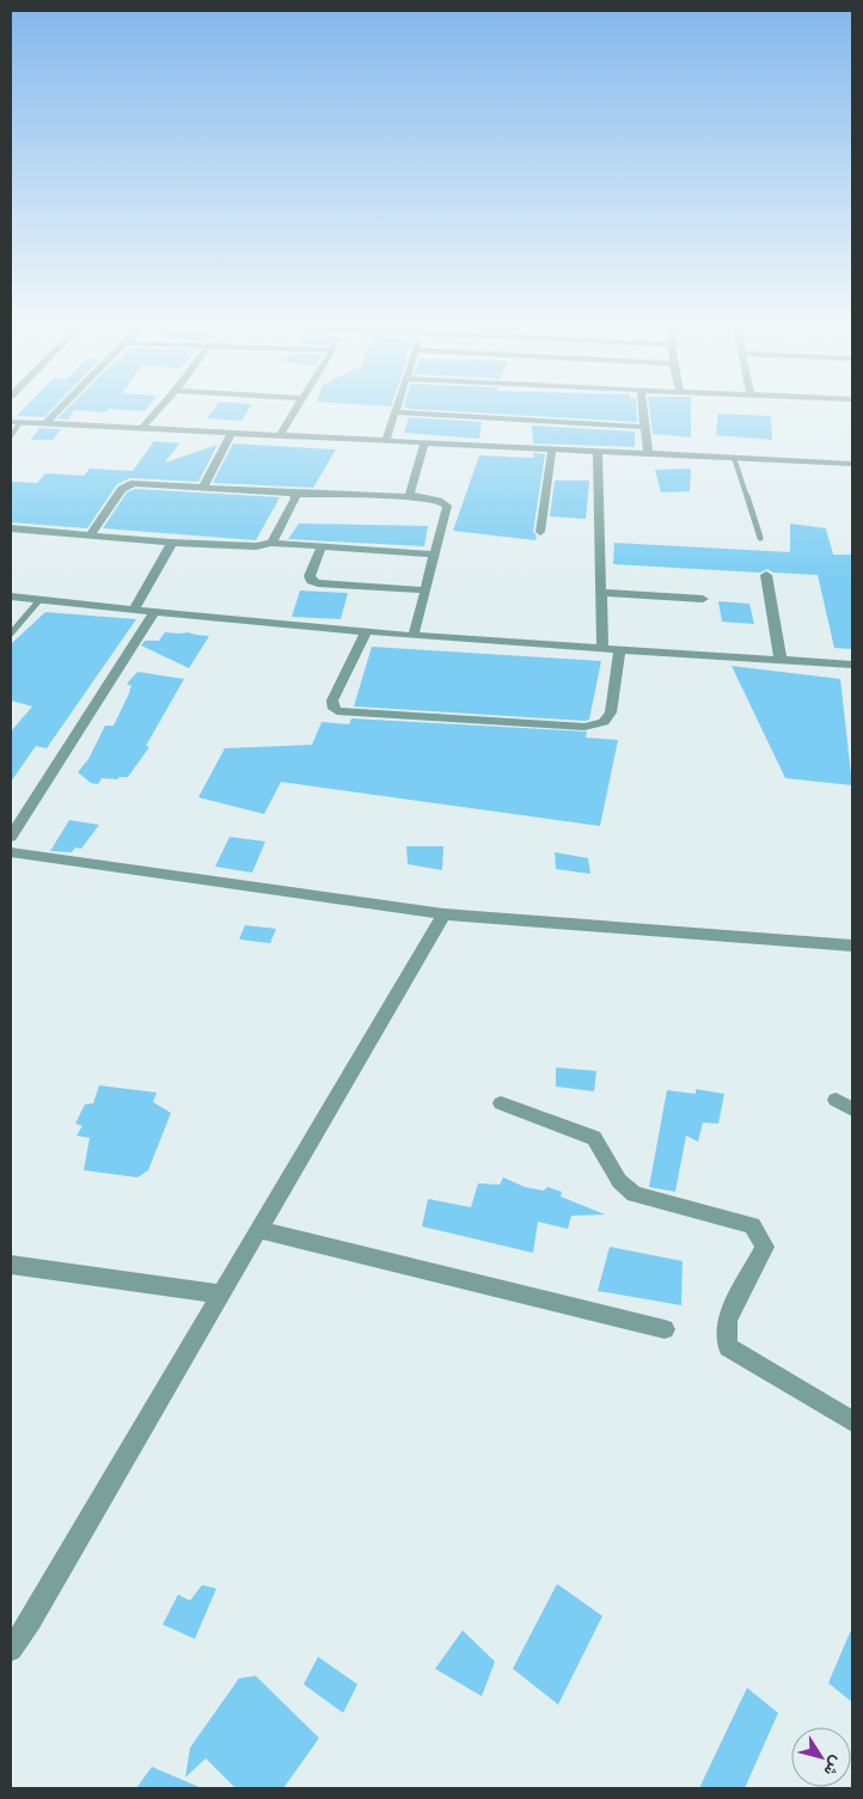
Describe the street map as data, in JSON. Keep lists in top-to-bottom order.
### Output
{
  "north": "bottom right"
}
